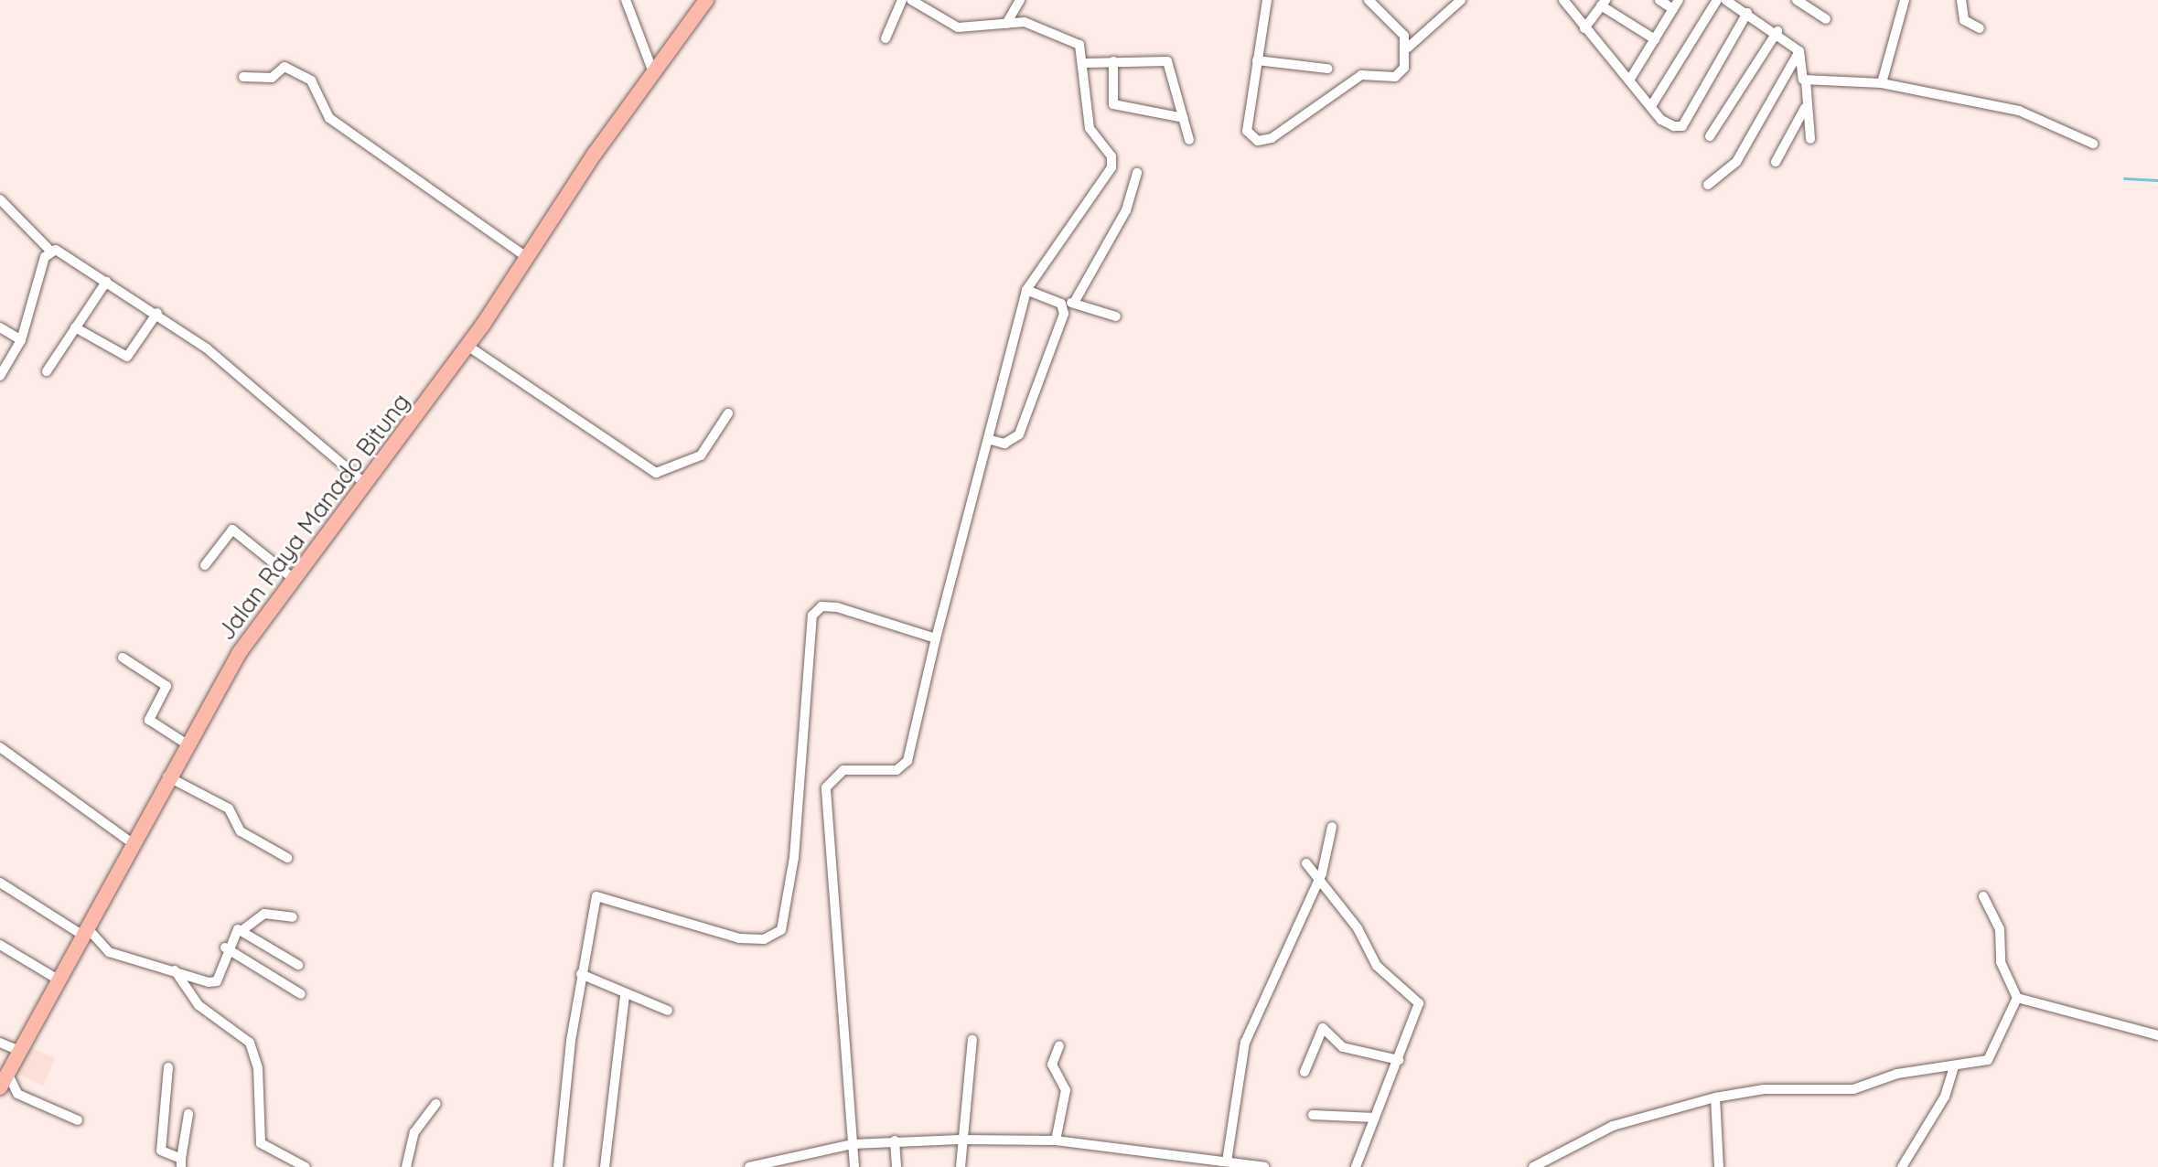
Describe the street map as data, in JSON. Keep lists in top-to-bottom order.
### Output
{
  "streets": {
    "highway": ["Jalan Raya Manado Bitung"]
  }
}
